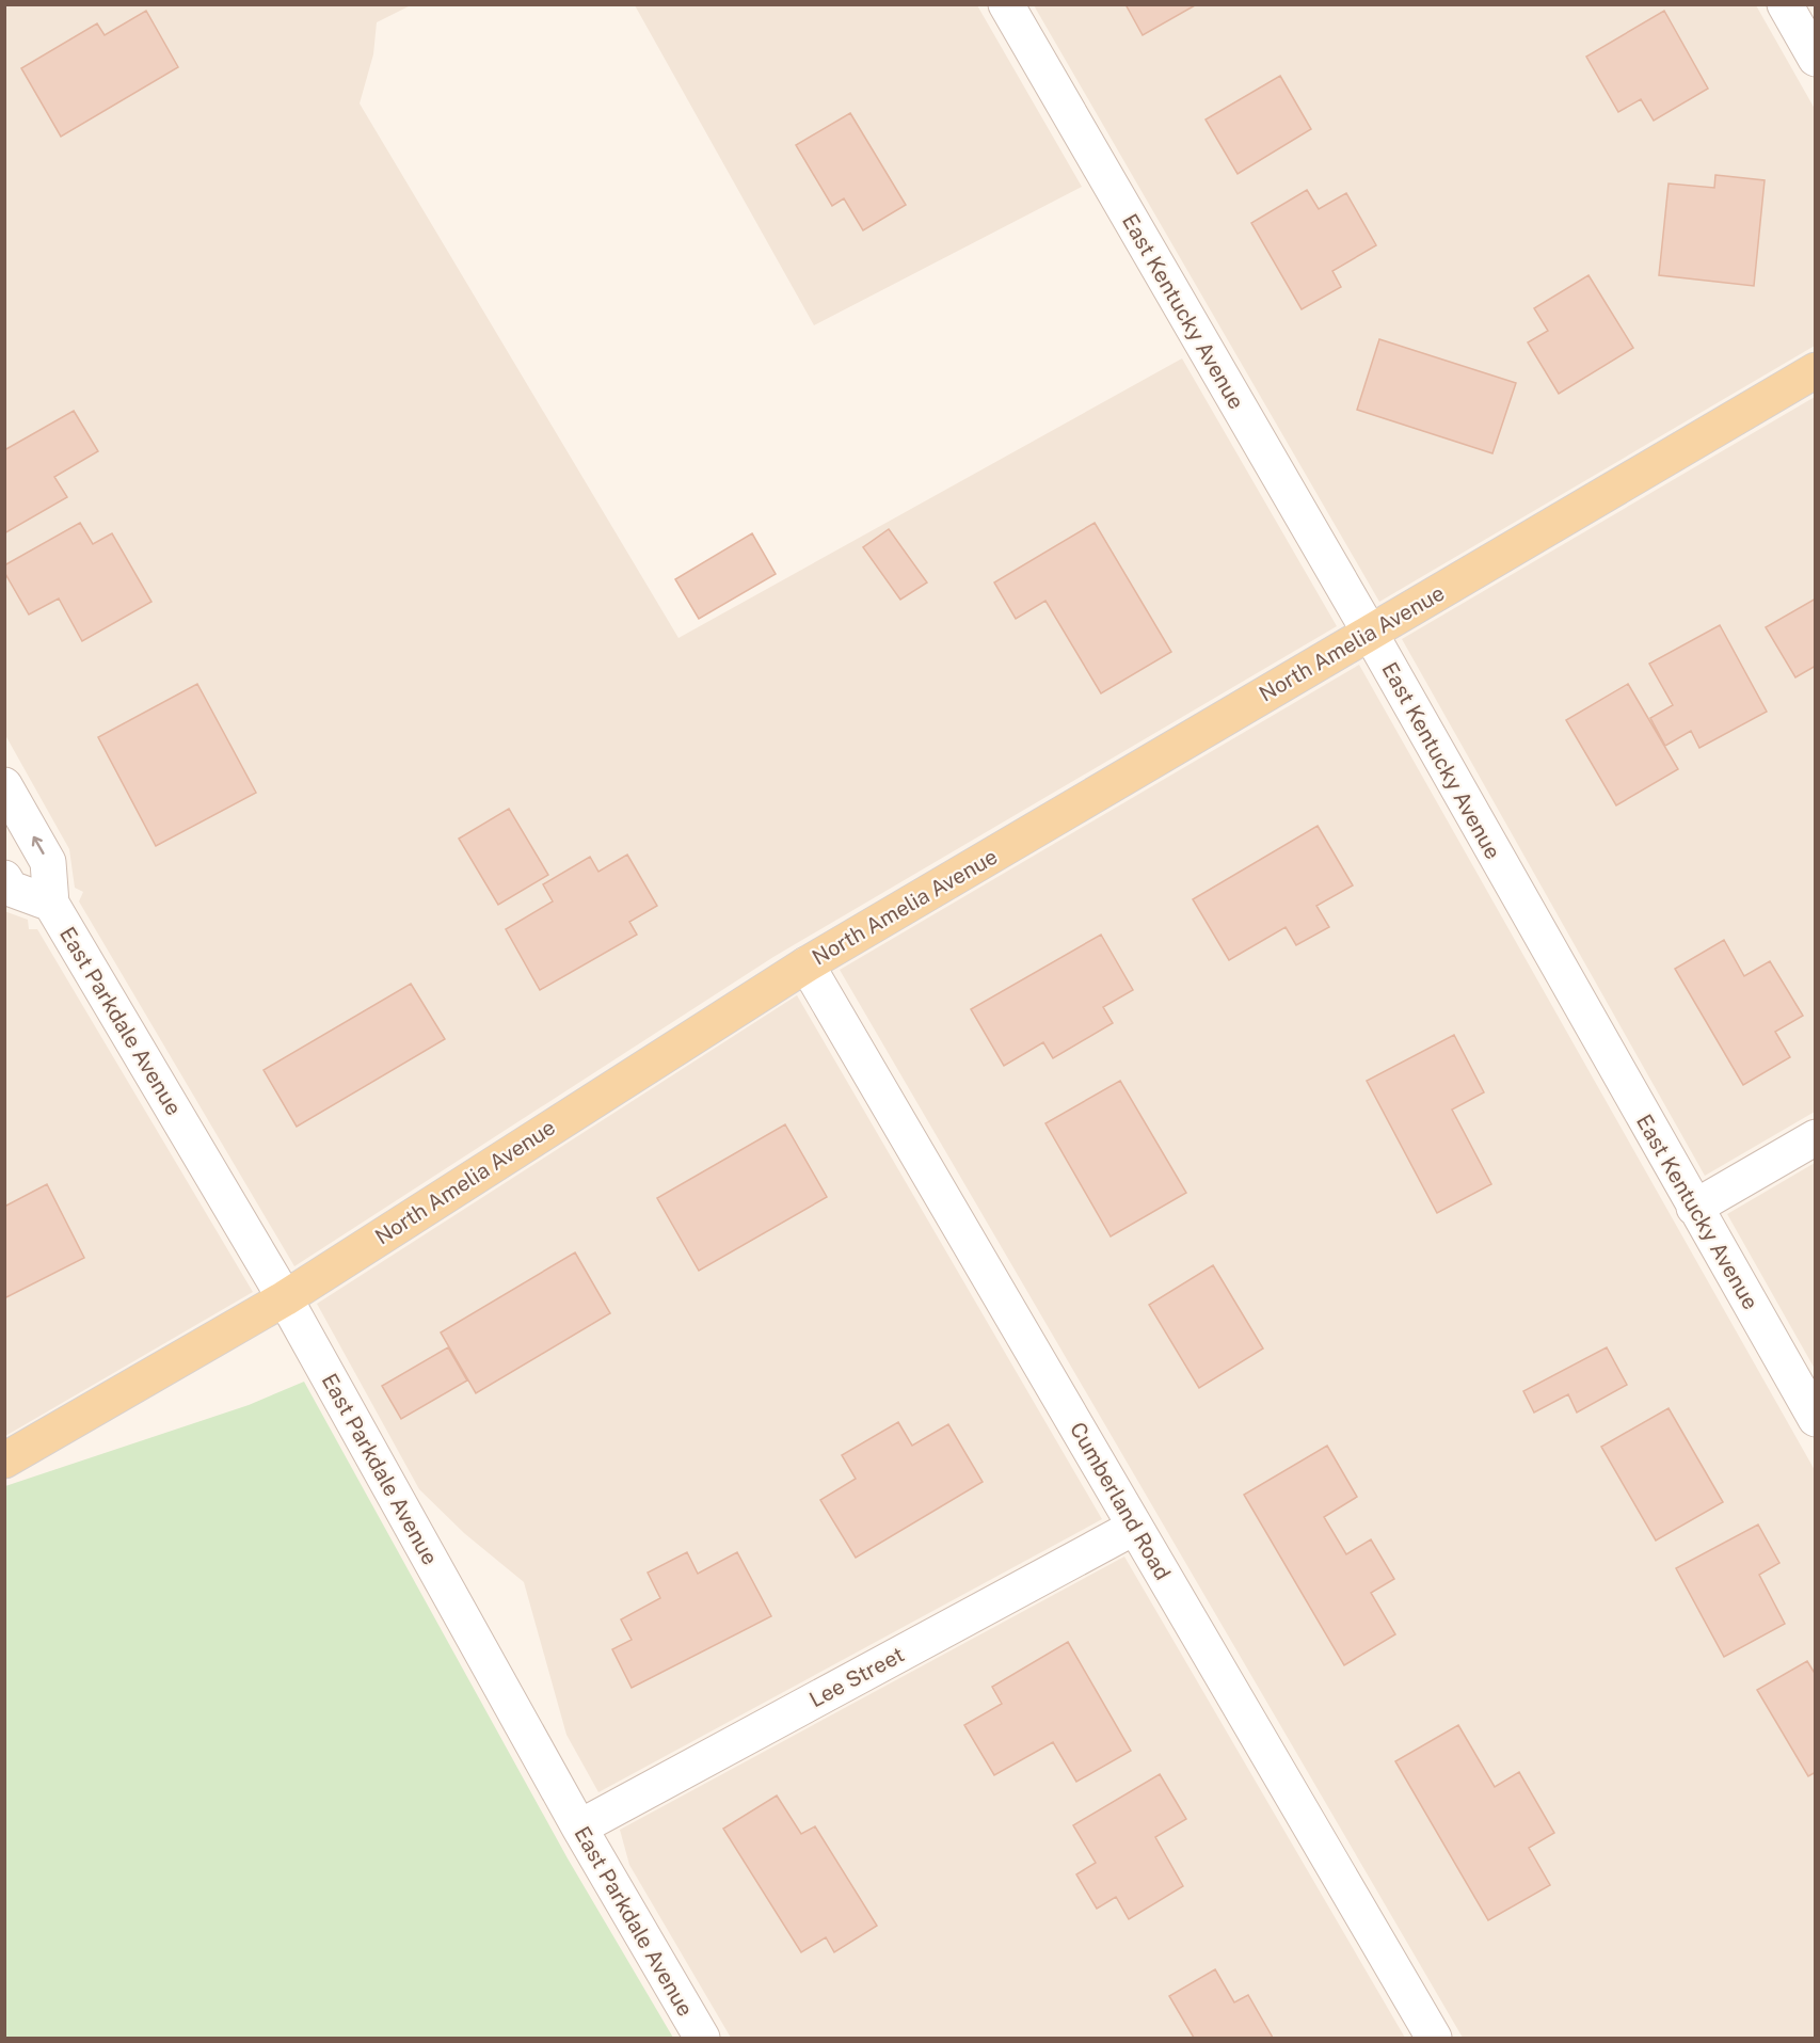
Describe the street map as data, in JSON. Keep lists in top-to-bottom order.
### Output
{
  "streets": {
    "main road": ["North Amelia Avenue"],
    "street": [
      "East Kentucky Avenue",
      "East Parkdale Avenue",
      "Cumberland Road",
      "Lee Street"
    ]
  },
  "crossings": [
    ["East Kentucky Avenue", "North Amelia Avenue"],
    ["North Amelia Avenue", "East Parkdale Avenue"],
    ["North Amelia Avenue", "Cumberland Road"],
    ["East Parkdale Avenue", "Lee Street"],
    ["Cumberland Road", "Lee Street"]
  ]
}
